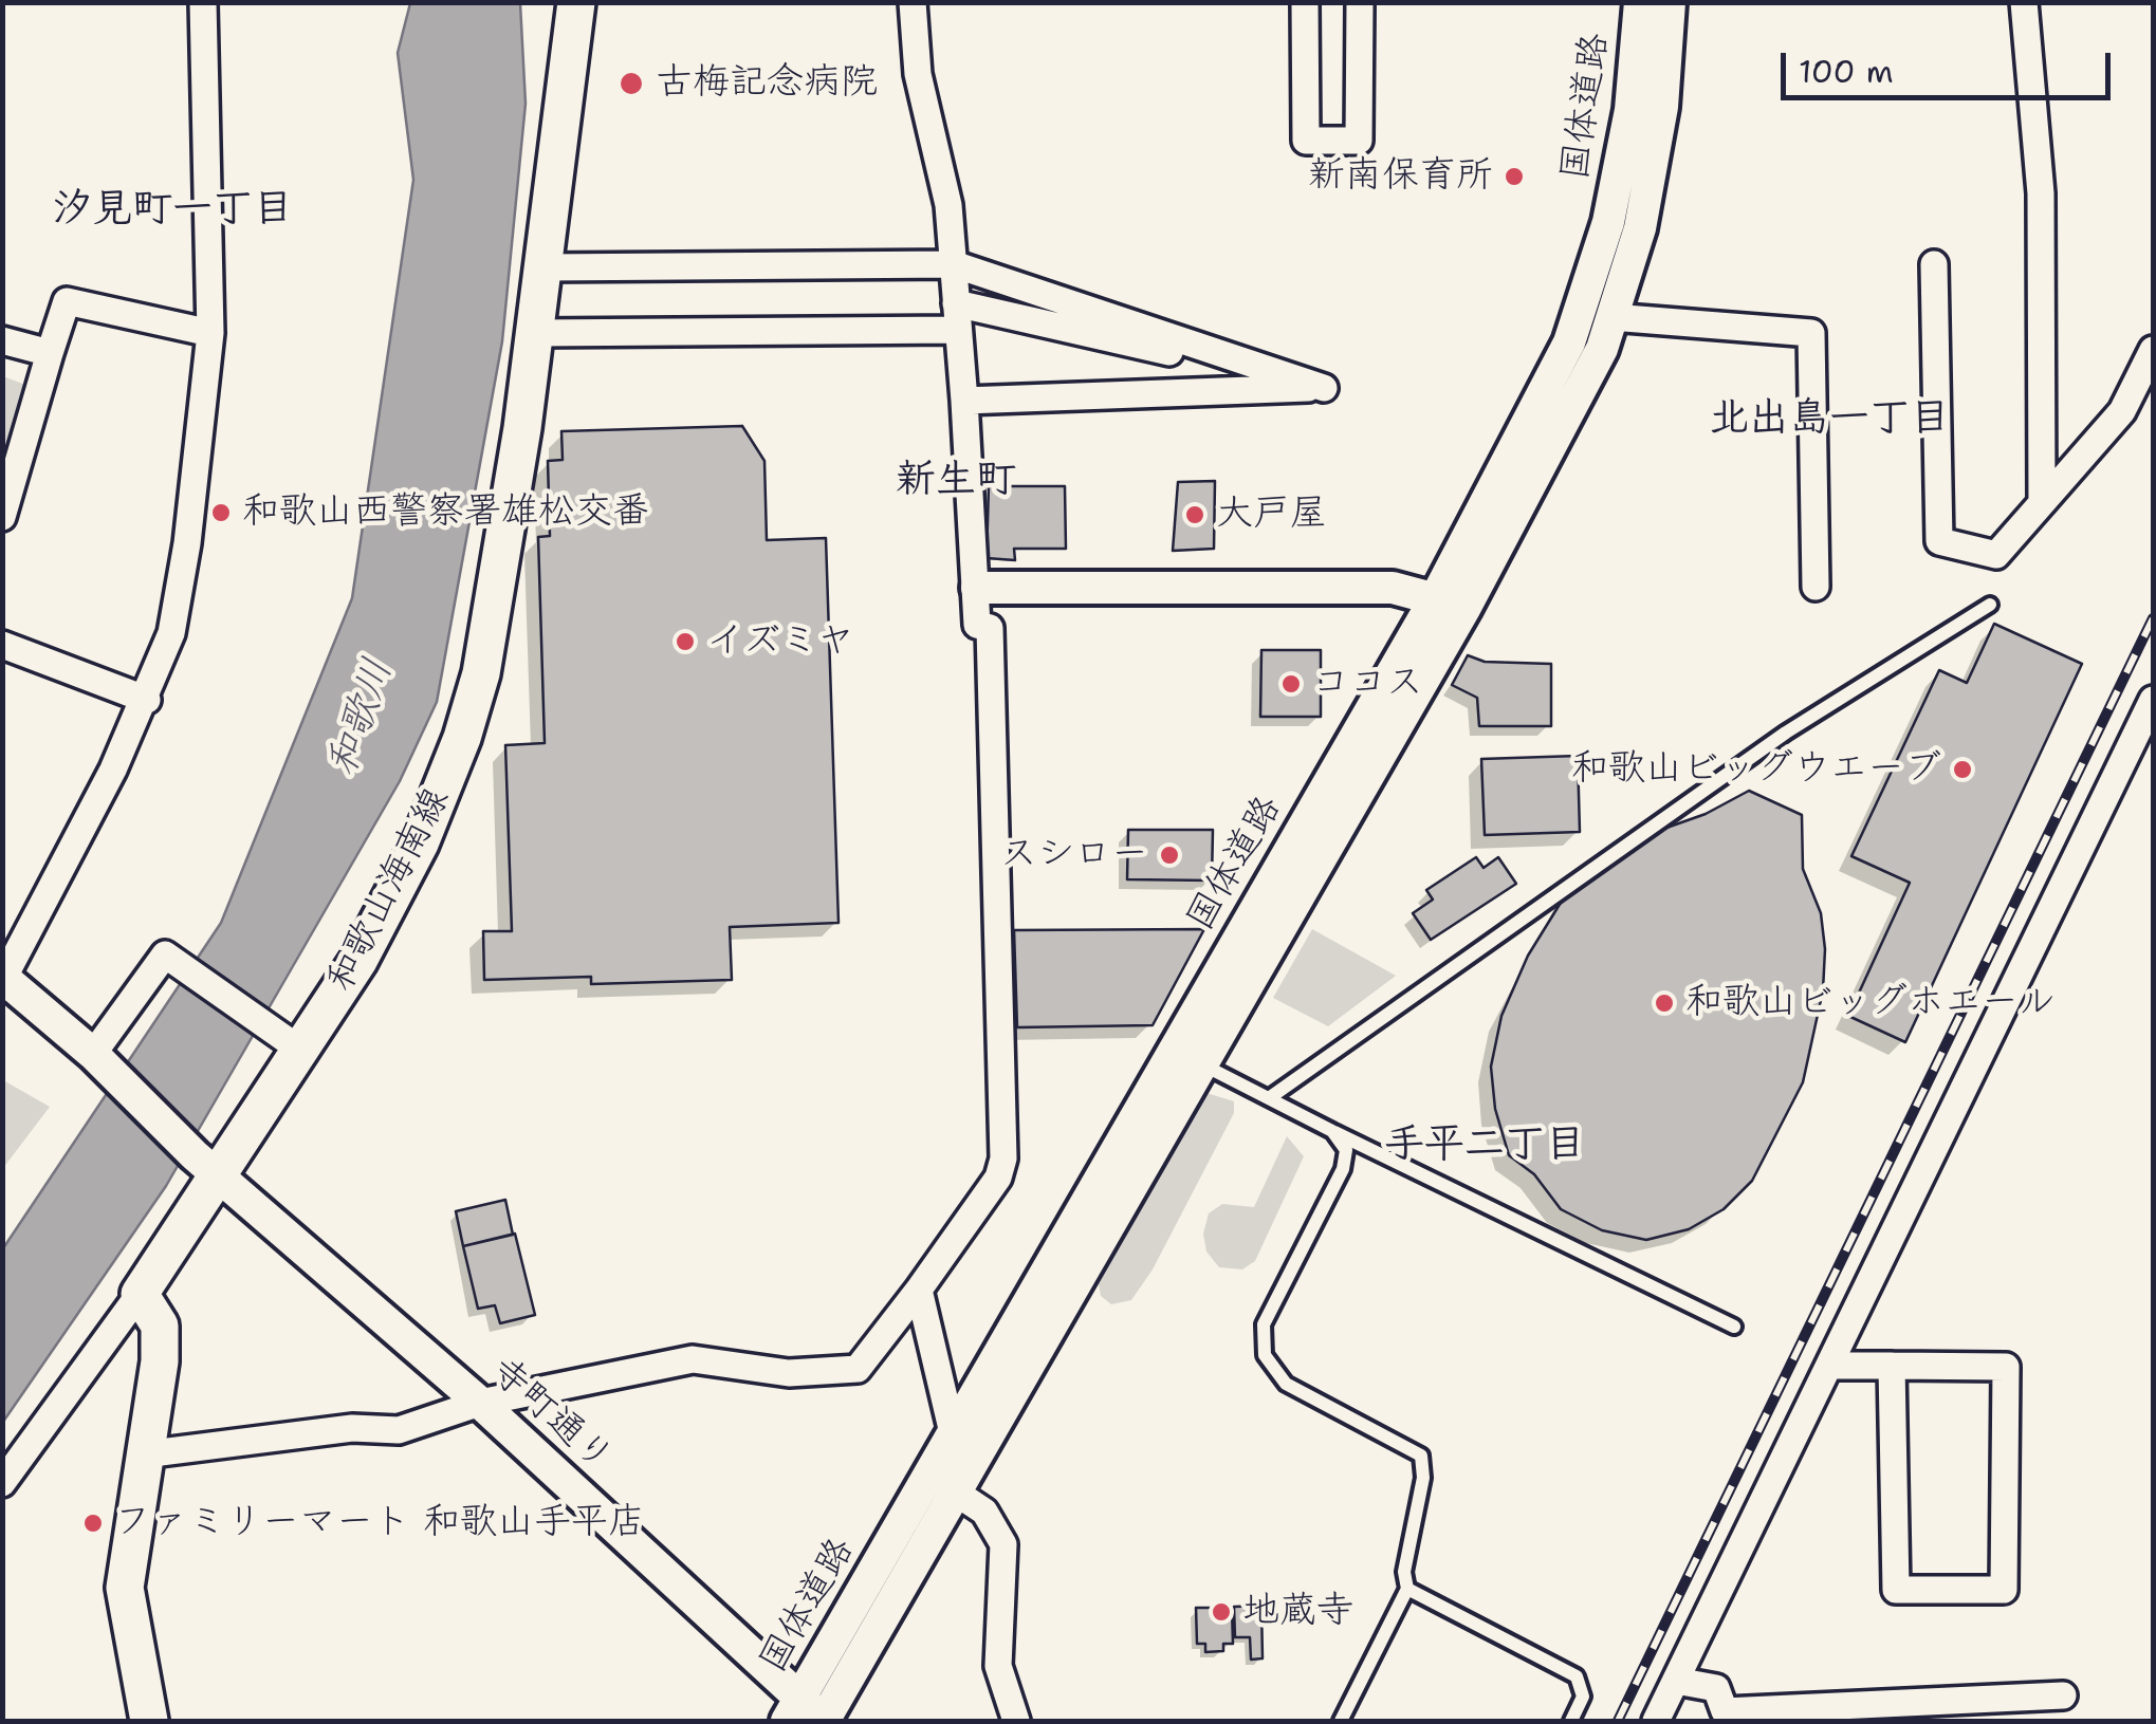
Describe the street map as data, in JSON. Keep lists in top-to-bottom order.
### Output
{
  "streets": {
    "main road": ["和歌山海南線"],
    "street": ["国体道路", "寺町通り"]
  },
  "crossings": [
    ["国体道路", "寺町通り"],
    ["和歌山海南線", "寺町通り"]
  ],
  "districts": [
    "汐見町一丁目",
    "北出島一丁目",
    "新生町",
    "手平二丁目"
  ],
  "water": ["和歌川"],
  "places": [
    "古梅記念病院",
    "新南保育所",
    "和歌山西警察署雄松交番",
    "大戸屋",
    "イズミヤ",
    "ココス",
    "和歌山ビッグウエーブ",
    "スシロー",
    "和歌山ビッグホエール",
    "ファミリーマート 和歌山手平店",
    "地蔵寺"
  ],
  "scale_bar": "100 m"
}
